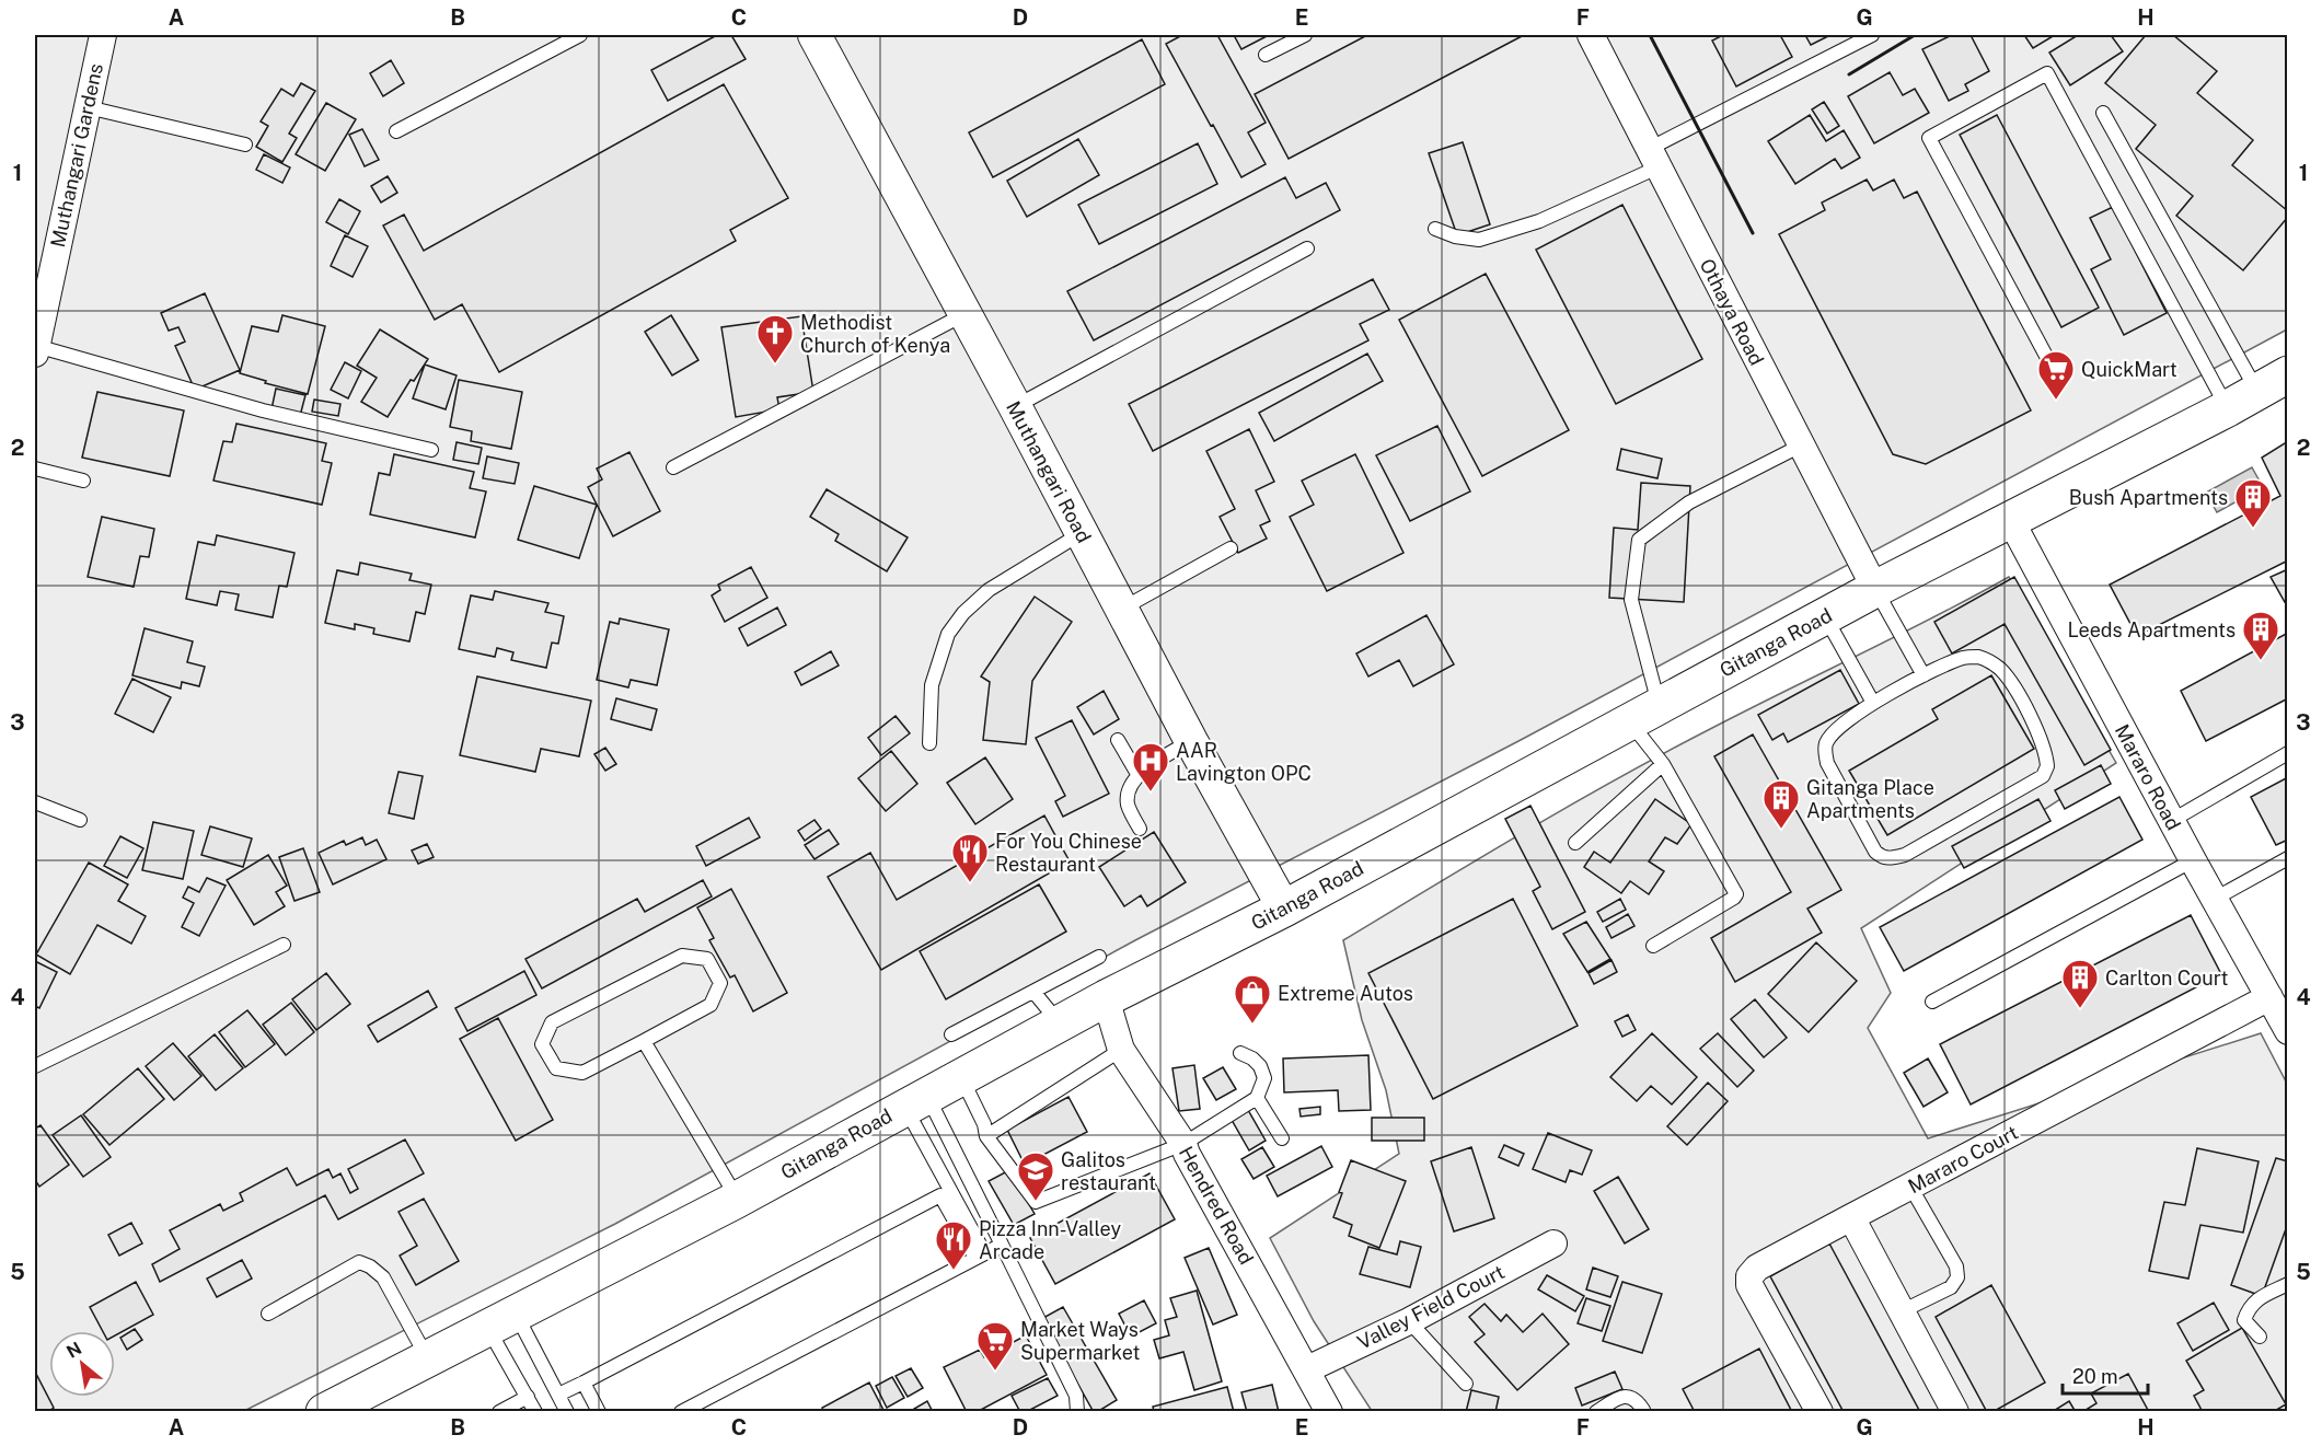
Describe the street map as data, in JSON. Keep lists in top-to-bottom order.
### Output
{
  "streets": {
    "main road": ["Gitanga Road"],
    "street": [
      "Muthangari Gardens",
      "Othaya Road",
      "Muthangari Road",
      "Mararo Road",
      "Mararo Court",
      "Hendred Road",
      "Valley Field Court"
    ]
  },
  "crossings": [
    ["Othaya Road", "Gitanga Road"],
    ["Muthangari Road", "Gitanga Road"],
    ["Gitanga Road", "Mararo Road"],
    ["Gitanga Road", "Hendred Road"],
    ["Mararo Road", "Mararo Court"],
    ["Hendred Road", "Valley Field Court"]
  ],
  "places": {
    "church": ["Methodist Church of Kenya"],
    "supermarket": ["QuickMart", "Market Ways Supermarket"],
    "building": [
      "Bush Apartments",
      "Leeds Apartments",
      "Gitanga Place Apartments",
      "Carlton Court"
    ],
    "hospital": ["AAR Lavington OPC"],
    "restaurant": ["For You Chinese Restaurant", "Pizza Inn-Valley Arcade"],
    "shop": ["Extreme Autos"],
    "school or university": ["Galitos restaurant"]
  },
  "scale_bar": "20 m",
  "north": "top left",
  "grid": {
    "columns": [
      "A",
      "B",
      "C",
      "D",
      "E",
      "F",
      "G",
      "H"
    ],
    "rows": [
      "1",
      "2",
      "3",
      "4",
      "5"
    ]
  }
}
